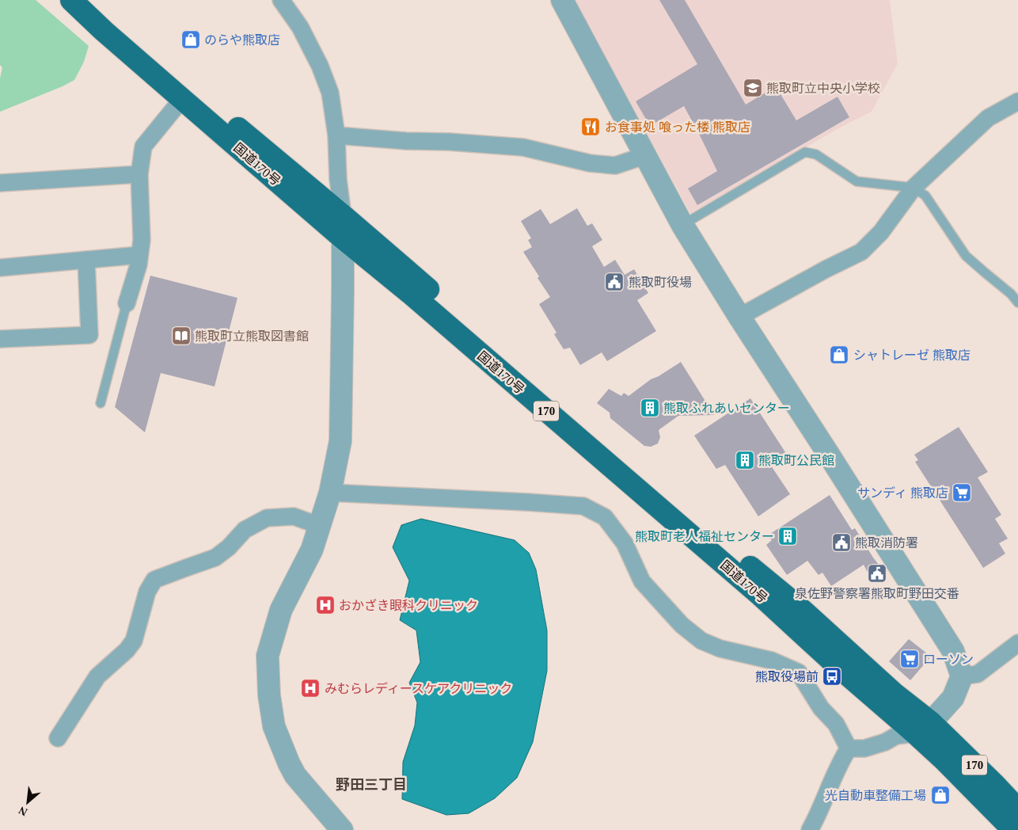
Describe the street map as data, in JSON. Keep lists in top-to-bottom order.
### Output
{
  "streets": {
    "highway": ["国道170号", "170"]
  },
  "districts": ["野田三丁目"],
  "places": {
    "shop": ["のらや熊取店", "シャトレーゼ 熊取店", "光自動車整備工場"],
    "school or university": ["熊取町立中央小学校"],
    "restaurant": ["お食事処 喰った楼 熊取店"],
    "public building": ["熊取町役場", "熊取消防署", "泉佐野警察署熊取町野田交番"],
    "library": ["熊取町立熊取図書館"],
    "building": ["熊取ふれあいセンター", "熊取町公民館", "熊取町老人福祉センター"],
    "supermarket": ["サンディ 熊取店", "ローソン"],
    "hospital": ["おかざき眼科クリニック", "みむらレディースケアクリニック"],
    "bus stop": ["熊取役場前"]
  },
  "north": "bottom left"
}
